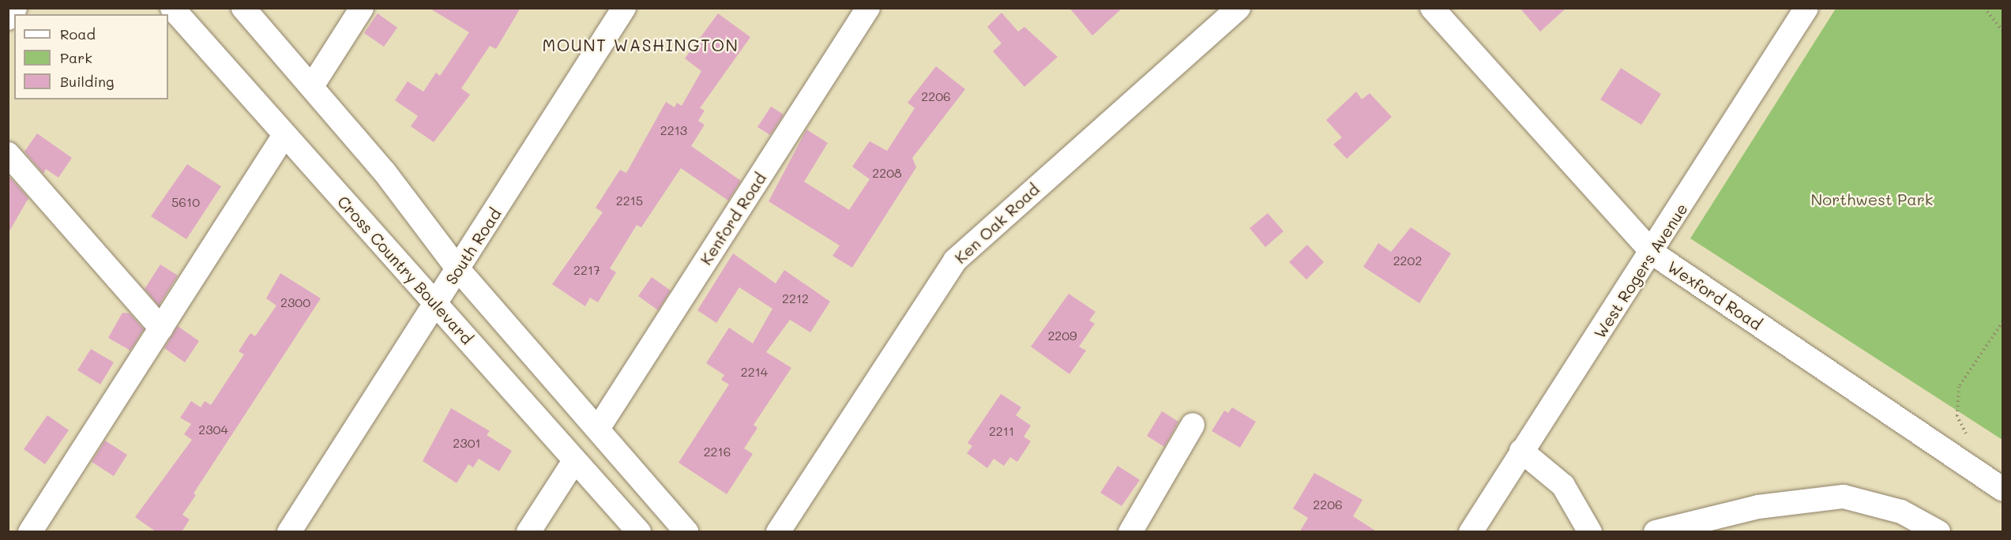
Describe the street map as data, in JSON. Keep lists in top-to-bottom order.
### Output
{
  "streets": {
    "street": [
      "Kenford Road",
      "Ken Oak Road",
      "South Road",
      "Cross Country Boulevard",
      "West Rogers Avenue",
      "Wexford Road"
    ]
  },
  "crossings": [
    ["South Road", "Cross Country Boulevard"],
    ["West Rogers Avenue", "Wexford Road"]
  ],
  "districts": ["MOUNT WASHINGTON"],
  "parks": ["Northwest Park"],
  "house_numbers": [
    "2206",
    "2213",
    "2208",
    "2215",
    "5610",
    "2202",
    "2217",
    "2212",
    "2300",
    "2209",
    "2214",
    "2304",
    "2211",
    "2301",
    "2216",
    "2206"
  ],
  "legend": ["Road", "Park", "Building"]
}
